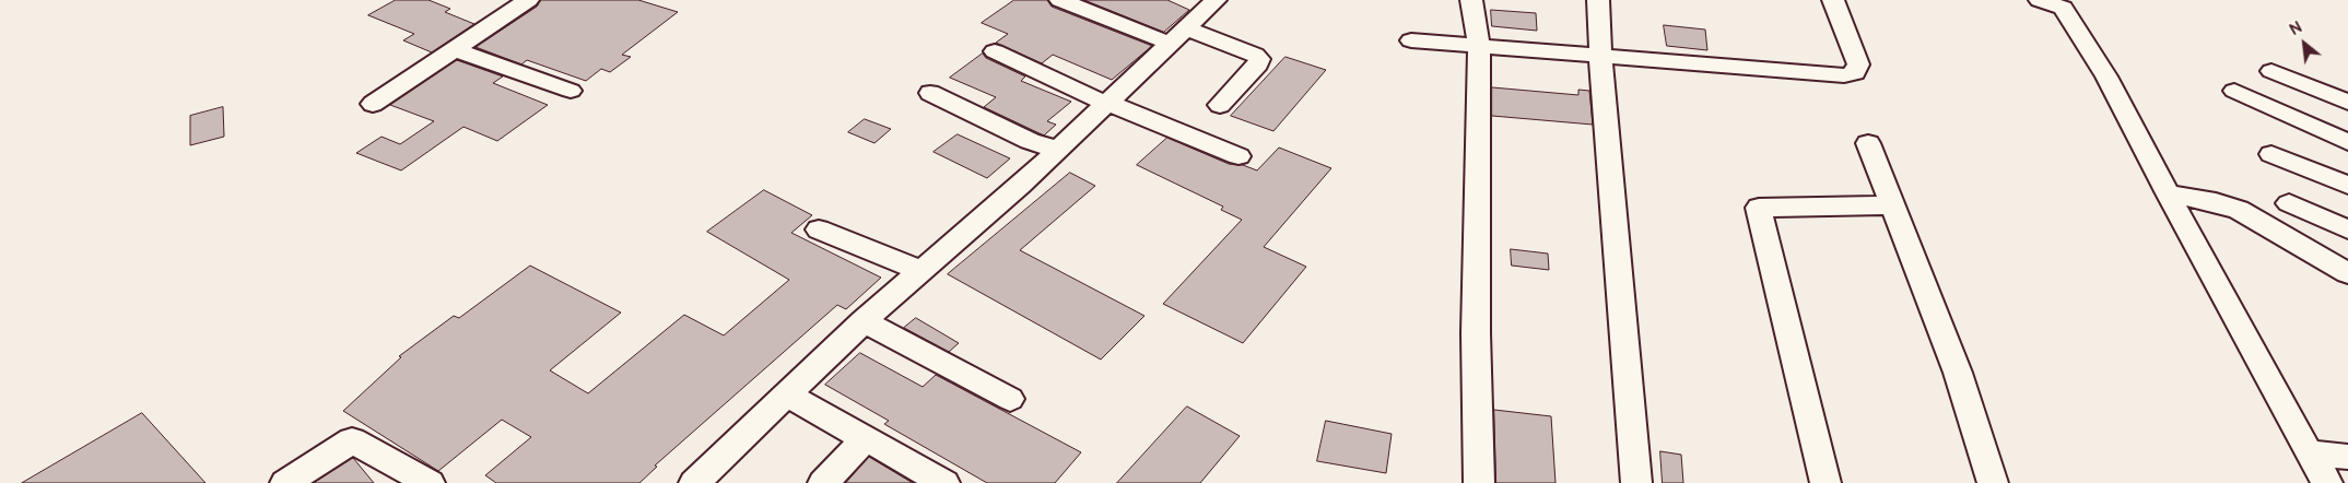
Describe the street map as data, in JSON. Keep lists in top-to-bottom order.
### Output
{
  "north": "top left"
}
